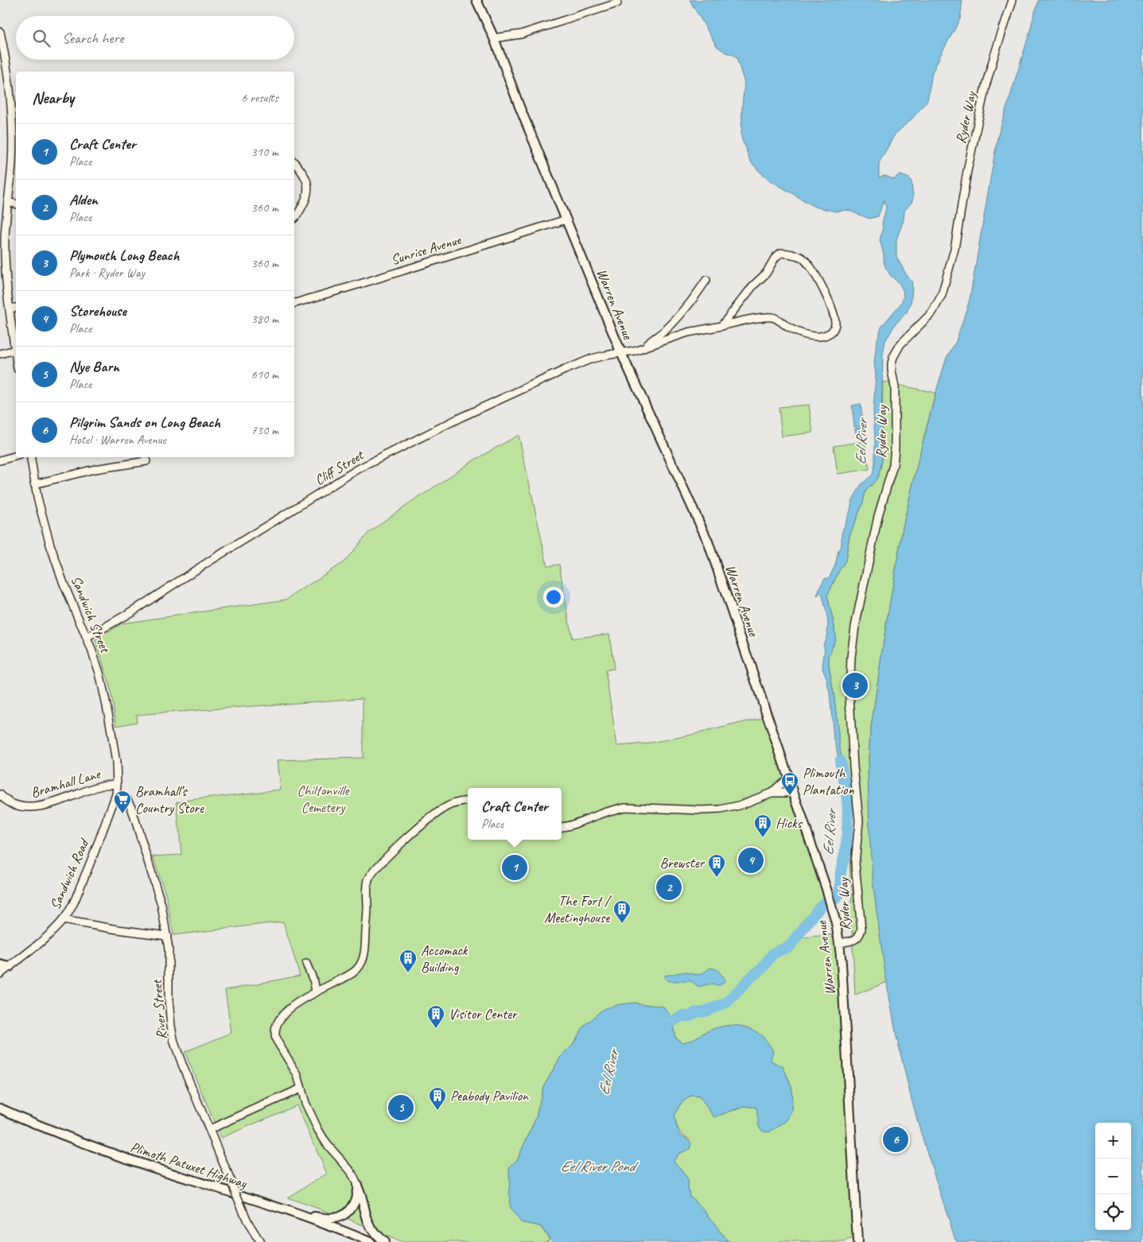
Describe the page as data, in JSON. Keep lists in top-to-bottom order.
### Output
{
  "streets": {
    "main road": ["Warren Avenue", "Plimoth Patuxet Highway"],
    "street": [
      "Ryder Way",
      "Sunrise Avenue",
      "Cliff Street",
      "Sandwich Street",
      "Bramhall Lane",
      "Sandwich Road",
      "River Street"
    ]
  },
  "crossings": [
    ["Ryder Way", "Warren Avenue"],
    ["Sunrise Avenue", "Warren Avenue"],
    ["Warren Avenue", "Cliff Street"],
    ["Cliff Street", "Sandwich Street"],
    ["Sandwich Street", "Bramhall Lane"],
    ["Sandwich Street", "Sandwich Road"],
    ["Bramhall Lane", "Sandwich Road"],
    ["Sandwich Road", "River Street"]
  ],
  "water": ["Eel River", "Eel River Pond"],
  "parks": ["Chiltonville Cemetery"],
  "places": {
    "bus stop": ["Plimouth Plantation"],
    "supermarket": ["Bramhall’s Country Store"],
    "building": [
      "Hicks",
      "Brewster",
      "The Fort / Meetinghouse",
      "Accomack Building",
      "Visitor Center",
      "Peabody Pavilion"
    ]
  },
  "page": {
    "search": "Search here",
    "heading": ["Nearby", "6 results"],
    "list": [
      {
        "mark": "1",
        "name": "Craft Center",
        "note": "Place",
        "value": "310 m"
      },
      {
        "mark": "2",
        "name": "Alden",
        "note": "Place",
        "value": "360 m"
      },
      {
        "mark": "3",
        "name": "Plymouth Long Beach",
        "note": "Park · Ryder Way",
        "value": "360 m"
      },
      {
        "mark": "4",
        "name": "Storehouse",
        "note": "Place",
        "value": "380 m"
      },
      {
        "mark": "5",
        "name": "Nye Barn",
        "note": "Place",
        "value": "610 m"
      },
      {
        "mark": "6",
        "name": "Pilgrim Sands on Long Beach",
        "note": "Hotel · Warren Avenue",
        "value": "730 m"
      }
    ],
    "pins": [
      "3",
      "4",
      "1",
      "2",
      "5",
      "6"
    ],
    "popup": ["Craft Center", "Place"],
    "map_buttons": ["+", "−"]
  }
}
